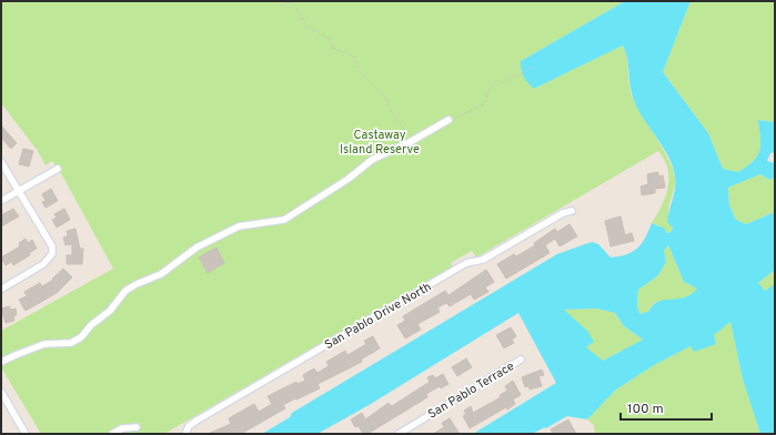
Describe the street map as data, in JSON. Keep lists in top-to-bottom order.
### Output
{
  "streets": {
    "street": ["San Pablo Drive North", "San Pablo Terrace"]
  },
  "parks": ["Castaway Island Reserve"],
  "scale_bar": "100 m"
}
